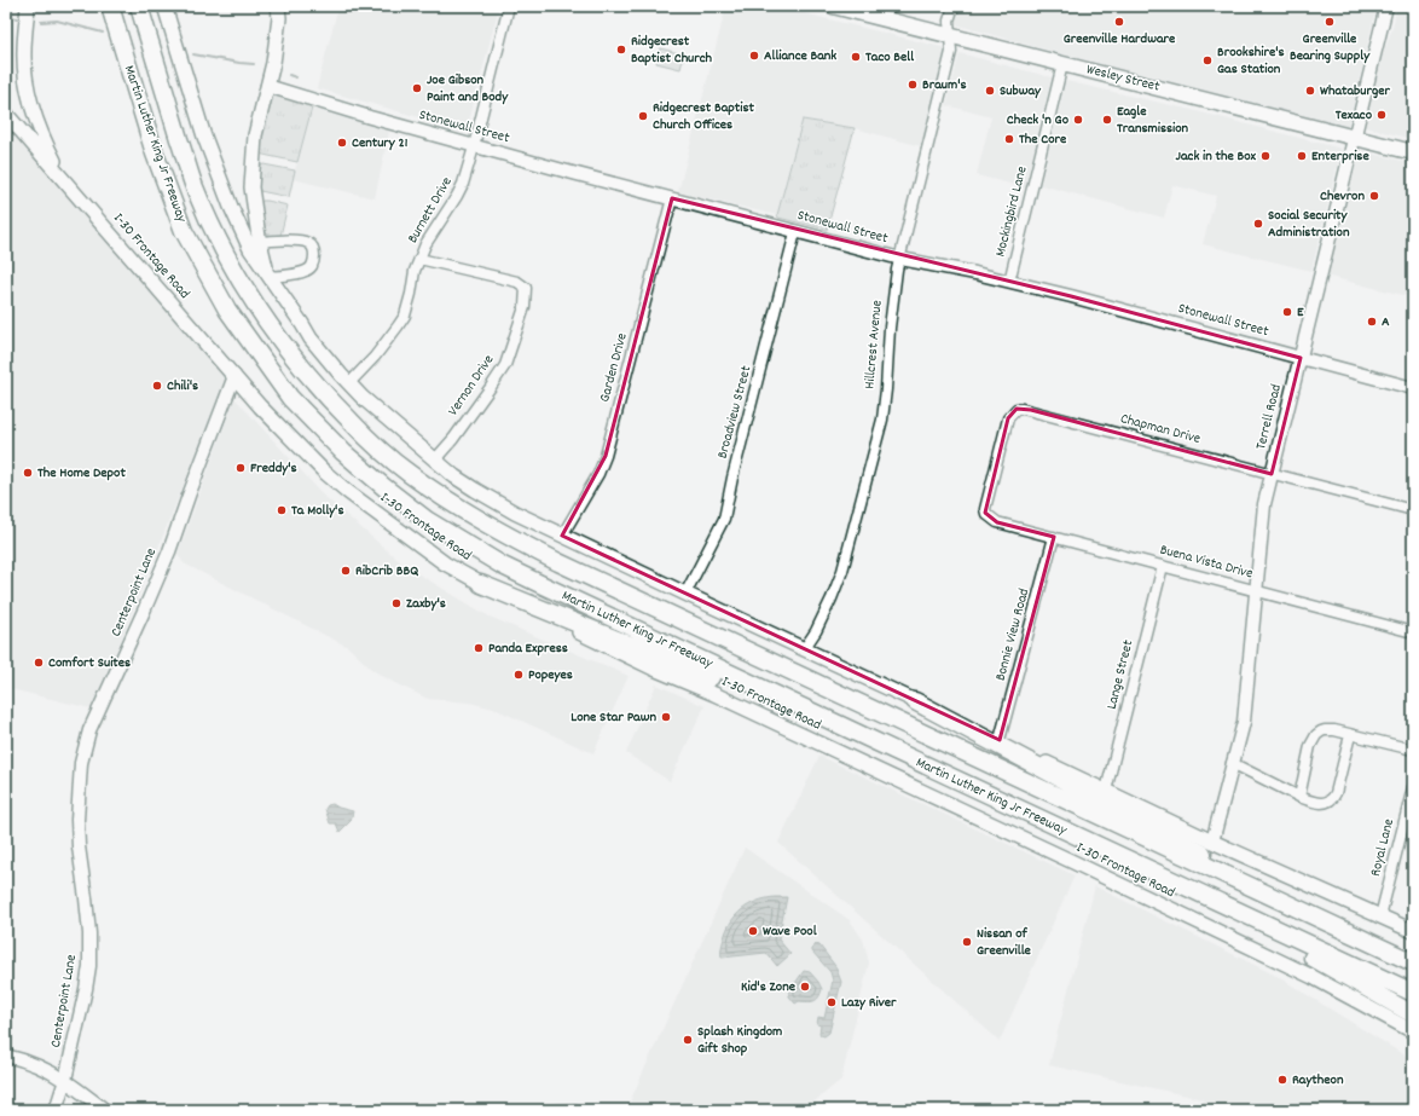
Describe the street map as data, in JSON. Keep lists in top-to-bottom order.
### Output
{
  "streets": {
    "highway": ["Martin Luther King Jr Freeway"],
    "main road": ["Wesley Street", "I-30 Frontage Road"],
    "street": [
      "Stonewall Street",
      "Burnett Drive",
      "Mockingbird Lane",
      "Hillcrest Avenue",
      "Garden Drive",
      "Vernon Drive",
      "Broadview Street",
      "Terrell Road",
      "Chapman Drive",
      "Buena Vista Drive",
      "Centerpoint Lane",
      "Bonnie View Road",
      "Lange Street",
      "Royal Lane"
    ]
  },
  "crossings": [
    ["Wesley Street", "Mockingbird Lane"],
    ["Wesley Street", "Hillcrest Avenue"],
    ["Wesley Street", "Terrell Road"],
    ["Stonewall Street", "Burnett Drive"],
    ["Stonewall Street", "Mockingbird Lane"],
    ["Stonewall Street", "Hillcrest Avenue"],
    ["Stonewall Street", "Garden Drive"],
    ["Stonewall Street", "Broadview Street"],
    ["Stonewall Street", "Terrell Road"],
    ["Burnett Drive", "Vernon Drive"],
    ["I-30 Frontage Road", "Centerpoint Lane"],
    ["Terrell Road", "Chapman Drive"],
    ["Terrell Road", "Buena Vista Drive"],
    ["Chapman Drive", "Buena Vista Drive"],
    ["Buena Vista Drive", "Bonnie View Road"],
    ["Buena Vista Drive", "Lange Street"]
  ],
  "places": [
    "Greenville Hardware",
    "Greenville Bearing Supply",
    "Ridgecrest Baptist Church",
    "Alliance Bank",
    "Taco Bell",
    "Brookshire's Gas Station",
    "Braum's",
    "Joe Gibson Paint and Body",
    "Subway",
    "Whataburger",
    "Texaco",
    "Ridgecrest Baptist Church Offices",
    "Check 'n Go",
    "Eagle Transmission",
    "The Core",
    "Century 21",
    "Jack in the Box",
    "Enterprise",
    "Chevron",
    "Social Security Administration",
    "E",
    "A",
    "Chili's",
    "Freddy's",
    "The Home Depot",
    "Ta Molly's",
    "RibCrib BBQ",
    "Zaxby's",
    "Panda Express",
    "Comfort Suites",
    "Popeyes",
    "Lone Star Pawn",
    "Wave Pool",
    "Nissan of Greenville",
    "Kid's Zone",
    "Lazy River",
    "Splash Kingdom Gift Shop",
    "Raytheon"
  ]
}
